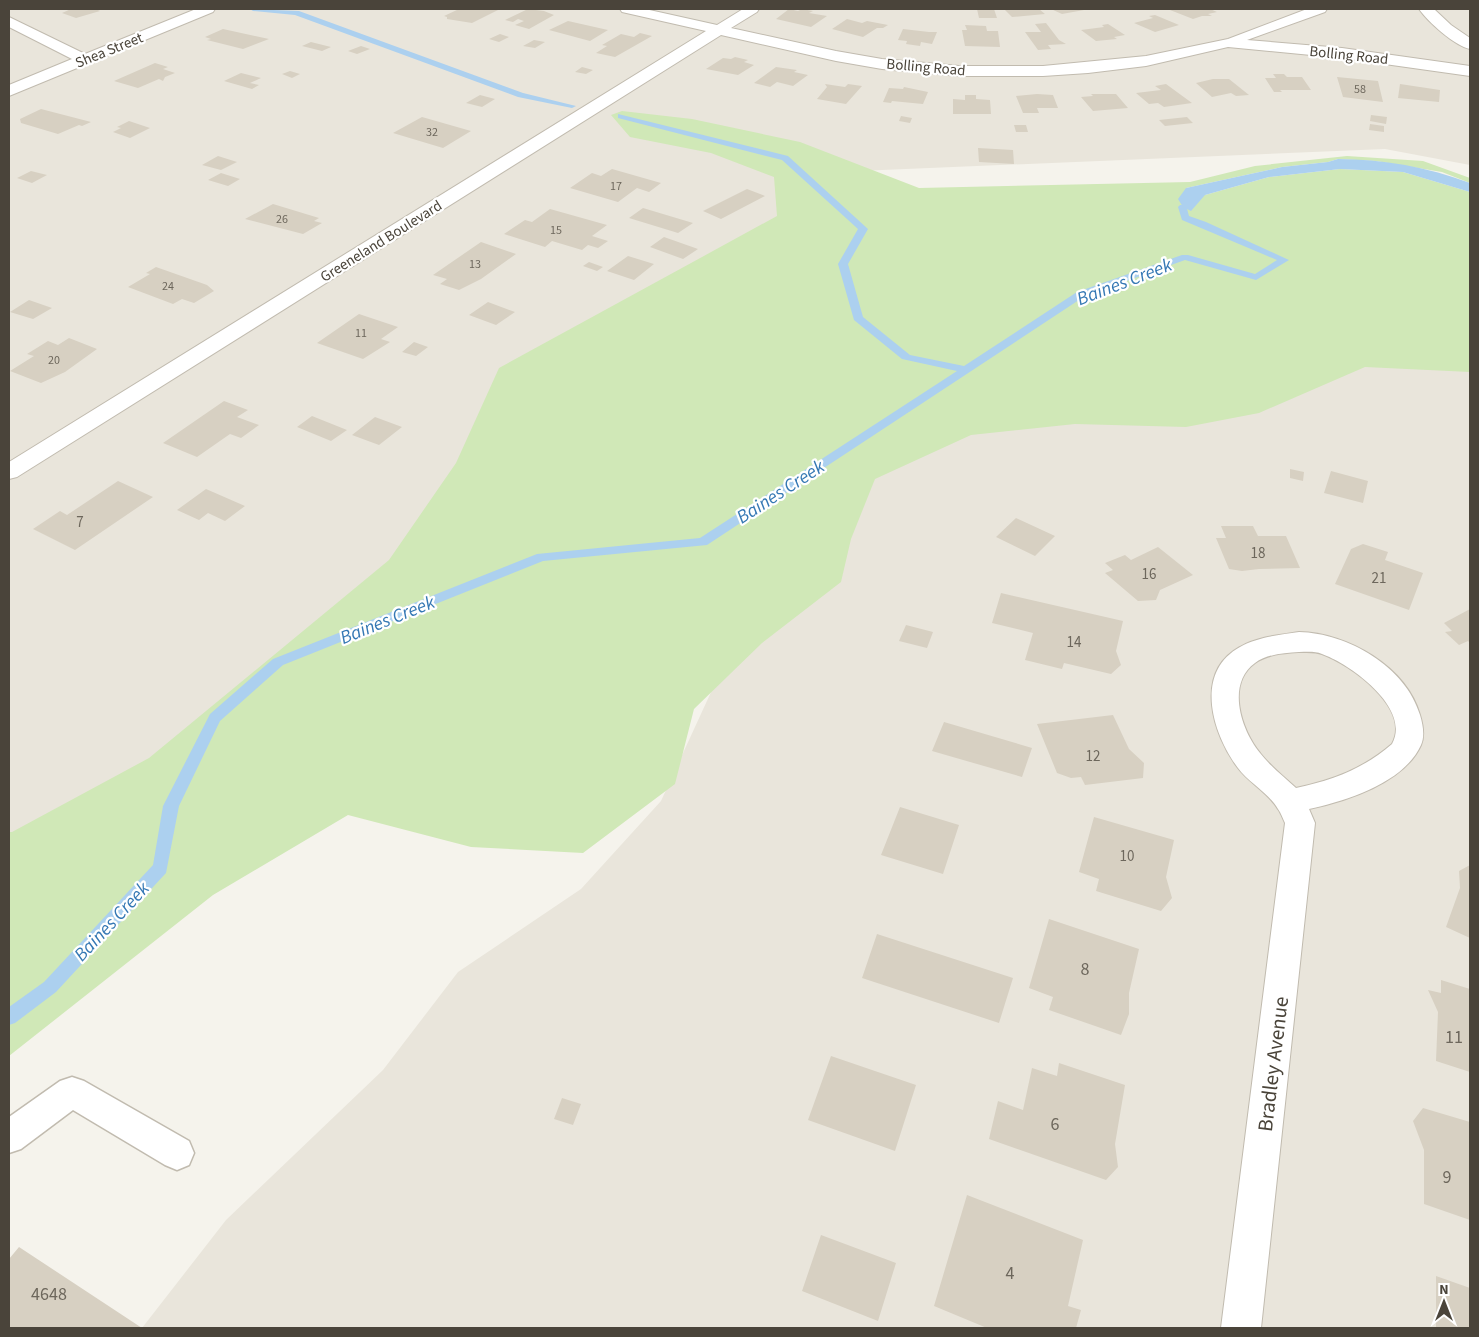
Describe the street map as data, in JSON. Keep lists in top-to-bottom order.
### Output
{
  "streets": {
    "street": [
      "Shea Street",
      "Bolling Road",
      "Greeneland Boulevard",
      "Bradley Avenue"
    ]
  },
  "crossings": [
    ["Bolling Road", "Greeneland Boulevard"]
  ],
  "water": ["Baines Creek"],
  "house_numbers": [
    "58",
    "32",
    "17",
    "26",
    "15",
    "13",
    "24",
    "11",
    "20",
    "7",
    "18",
    "16",
    "21",
    "14",
    "12",
    "10",
    "8",
    "11",
    "6",
    "9",
    "4",
    "4648"
  ],
  "north": "top"
}
